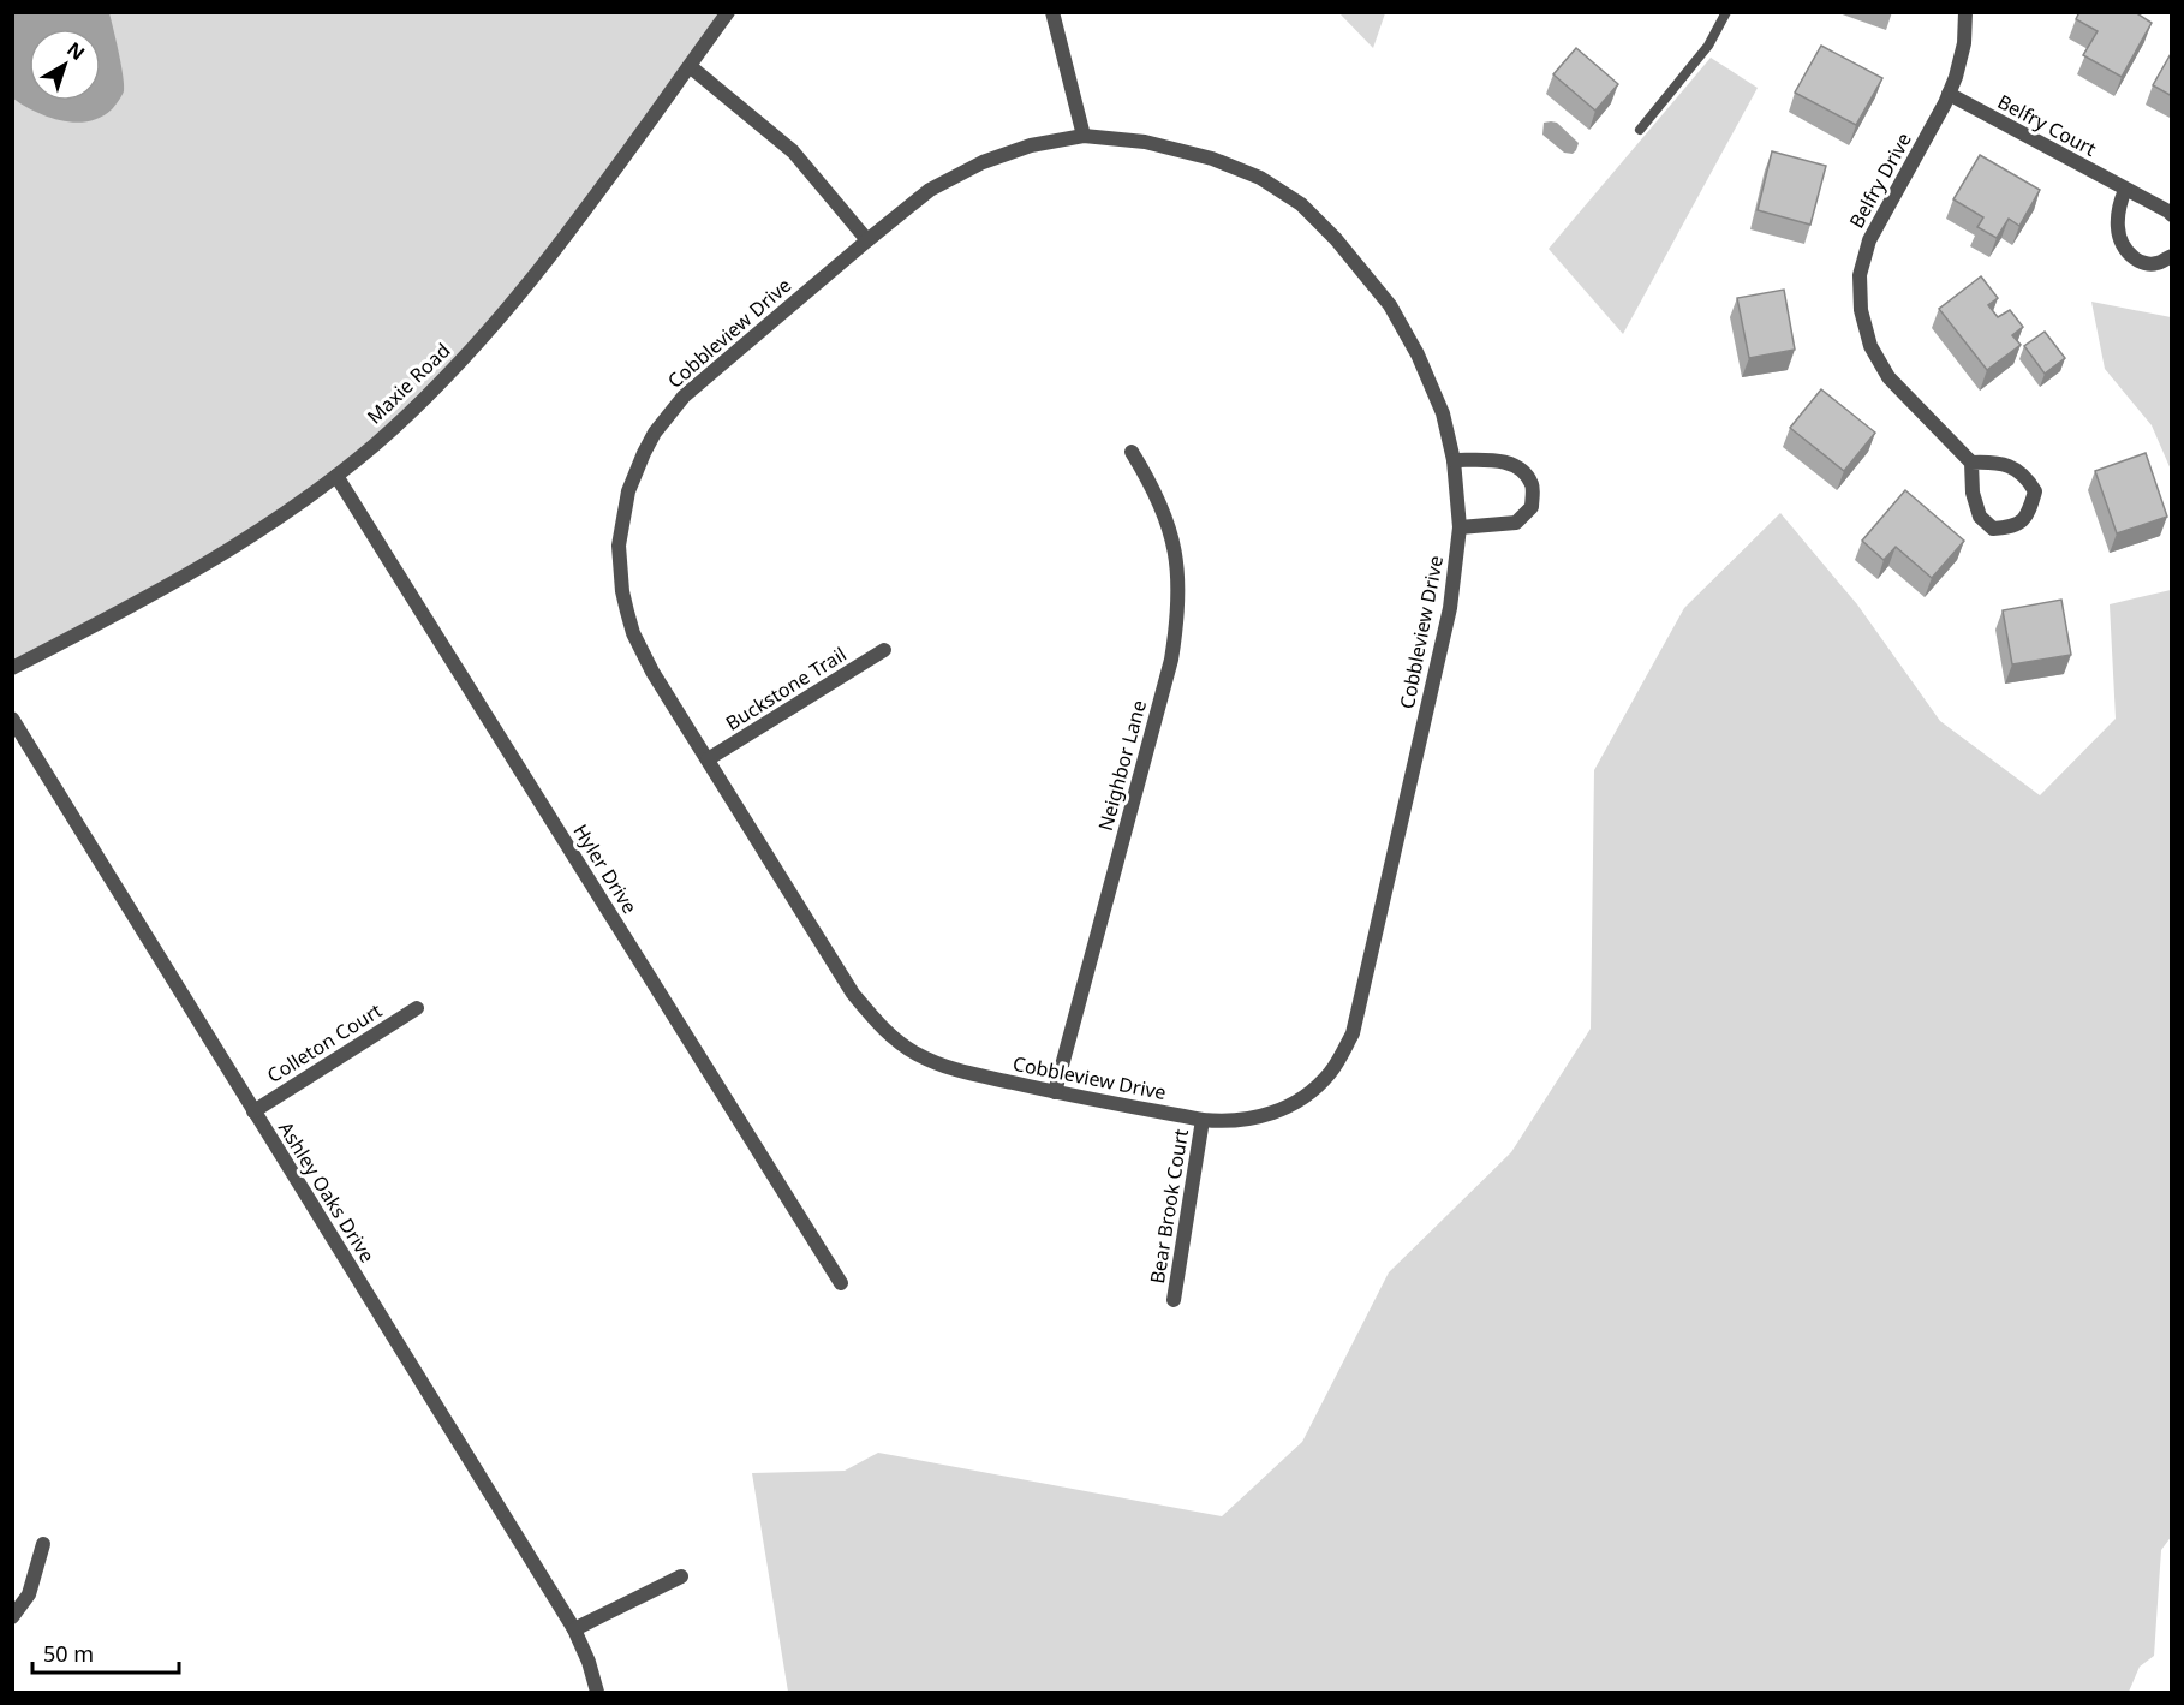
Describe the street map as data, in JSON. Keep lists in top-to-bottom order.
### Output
{
  "streets": {
    "street": [
      "Belfry Court",
      "Belfry Drive",
      "Cobbleview Drive",
      "Maxie Road",
      "Buckstone Trail",
      "Neighbor Lane",
      "Hyler Drive",
      "Colleton Court",
      "Ashley Oaks Drive",
      "Bear Brook Court"
    ]
  },
  "crossings": [
    ["Belfry Court", "Belfry Drive"],
    ["Cobbleview Drive", "Buckstone Trail"],
    ["Cobbleview Drive", "Neighbor Lane"],
    ["Cobbleview Drive", "Bear Brook Court"],
    ["Maxie Road", "Hyler Drive"],
    ["Colleton Court", "Ashley Oaks Drive"]
  ],
  "scale_bar": "50 m",
  "north": "top right"
}
